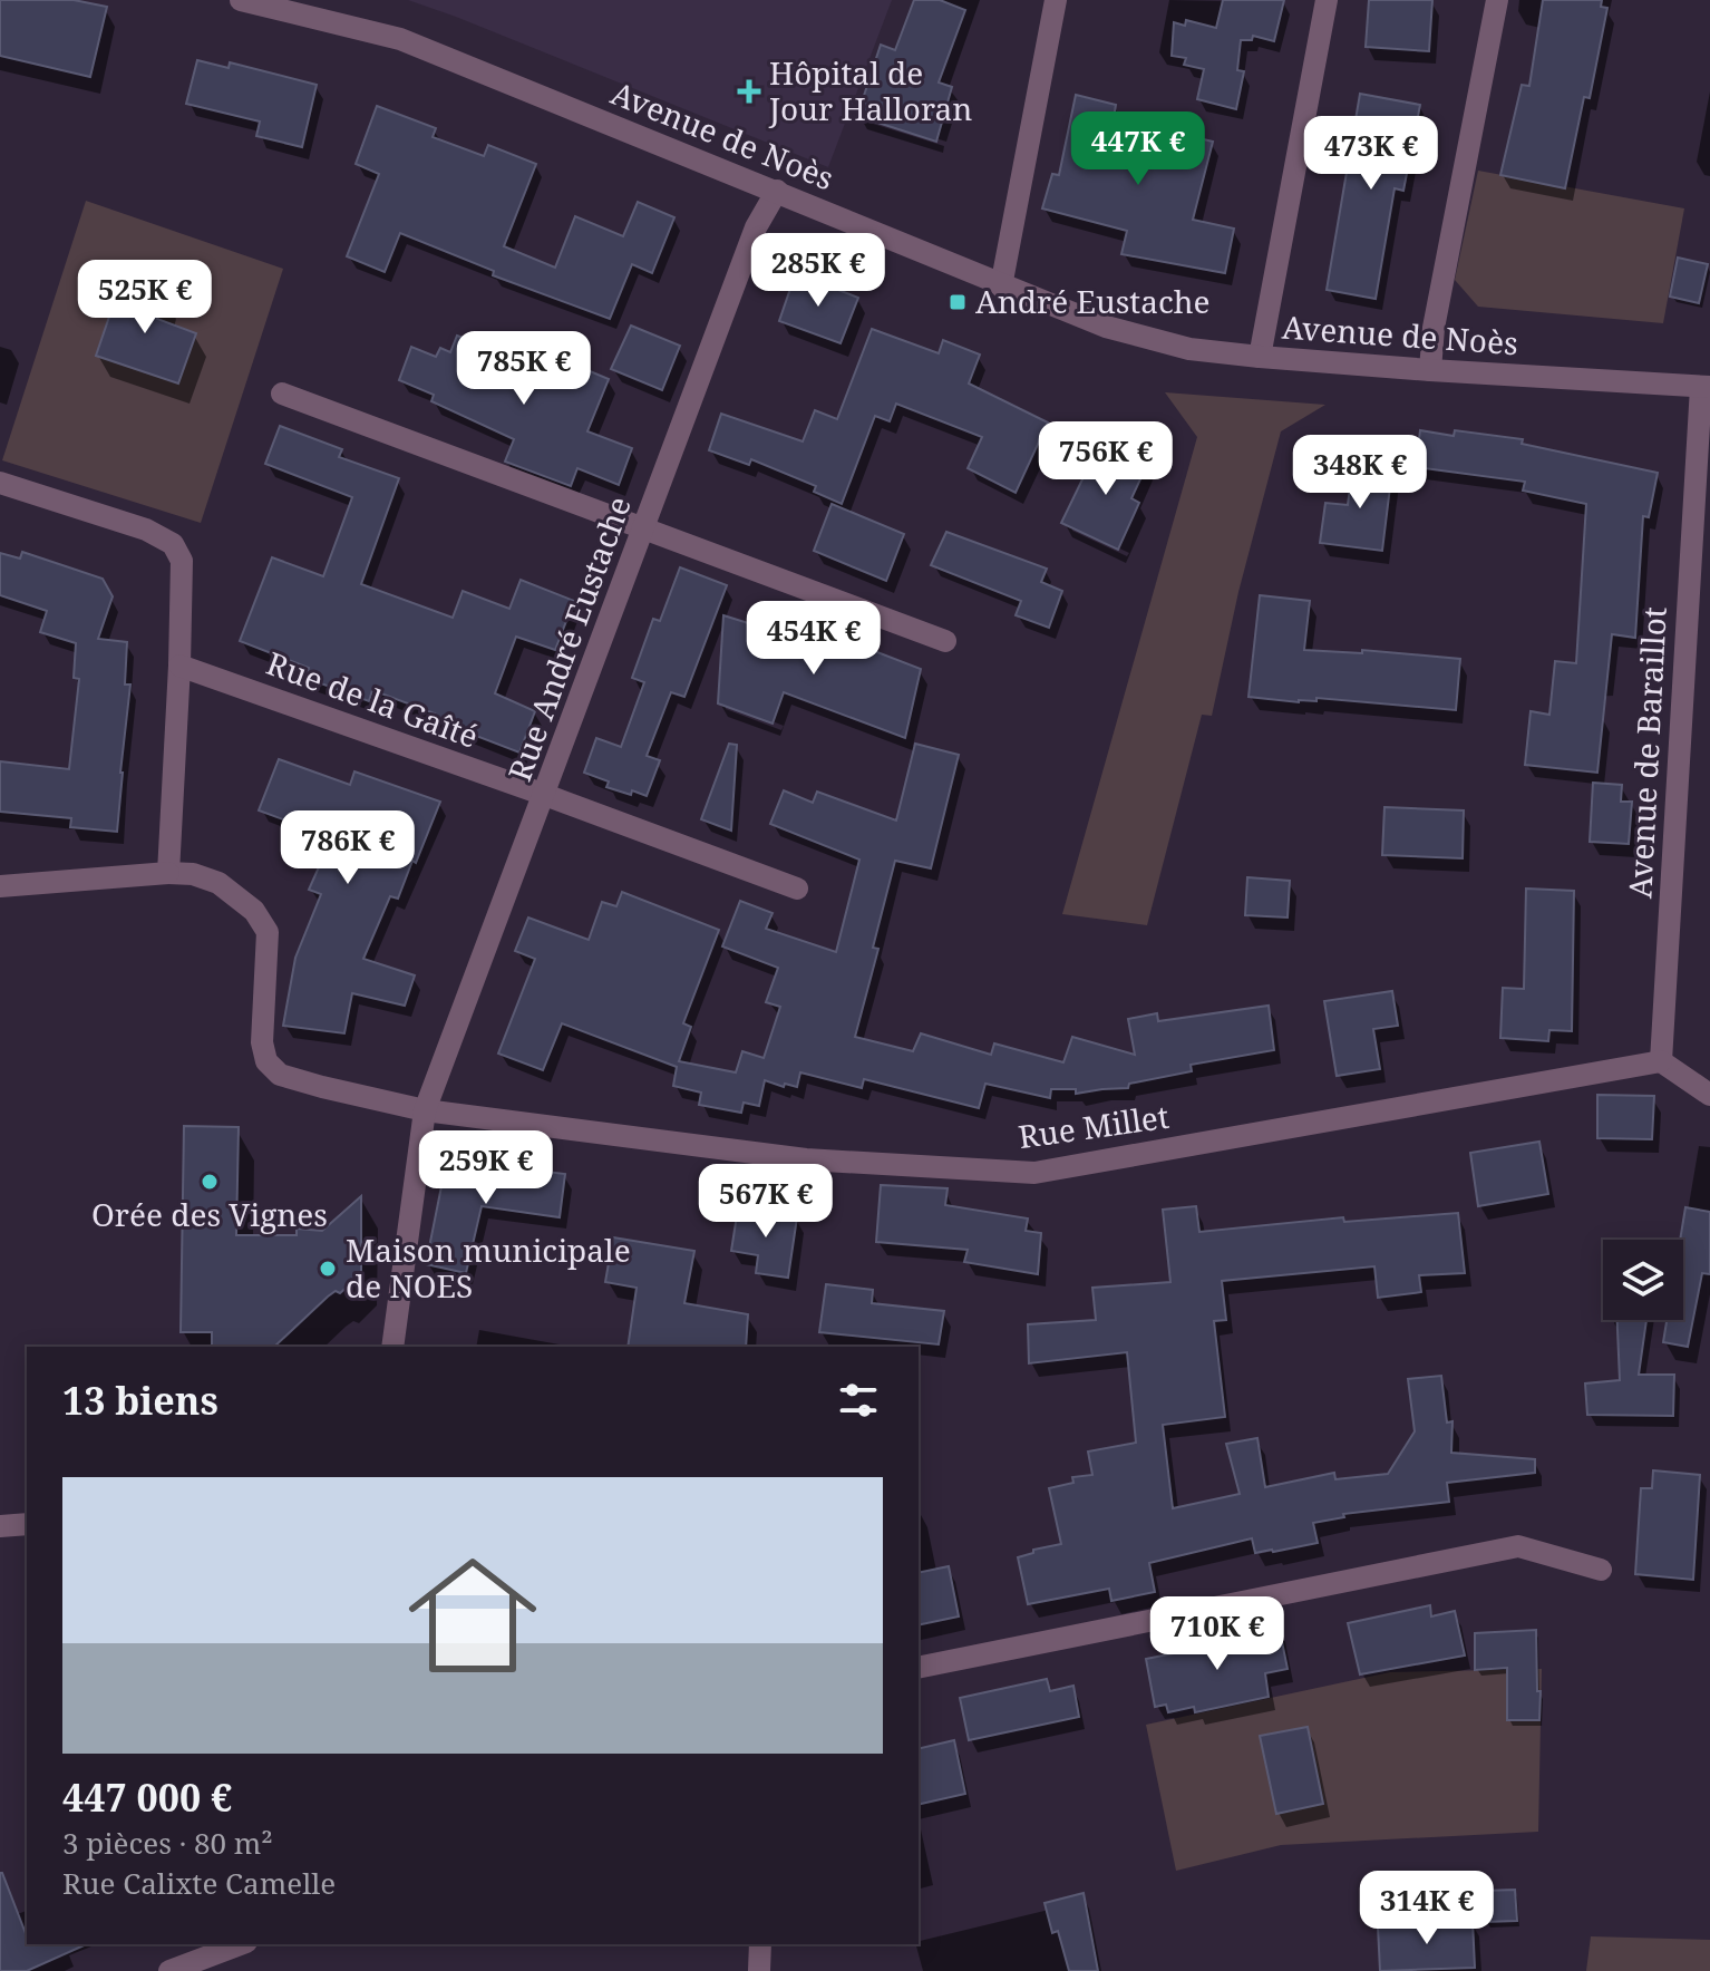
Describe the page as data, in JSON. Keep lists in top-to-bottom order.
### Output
{
  "streets": {
    "street": [
      "Avenue de Noès",
      "Rue André Eustache",
      "Rue de la Gaîté",
      "Avenue de Baraillot",
      "Rue Millet"
    ]
  },
  "crossings": [
    ["Avenue de Noès", "Rue André Eustache"],
    ["Avenue de Noès", "Avenue de Baraillot"],
    ["Rue André Eustache", "Rue de la Gaîté"],
    ["Rue André Eustache", "Rue Millet"],
    ["Avenue de Baraillot", "Rue Millet"]
  ],
  "places": {
    "health": ["Hôpital de Jour Halloran"],
    "transit": ["André Eustache"],
    "other": ["Orée des Vignes", "Maison municipale de NOES"]
  },
  "page": {
    "price": [
      "447K €",
      "473K €",
      "285K €",
      "525K €",
      "785K €",
      "756K €",
      "348K €",
      "454K €",
      "786K €",
      "259K €",
      "567K €",
      "710K €",
      "314K €"
    ],
    "heading": "13 biens",
    "list": [
      {
        "name": "447 000 €",
        "note": "3 pièces · 80 m² · Rue Calixte Camelle"
      }
    ]
  }
}
